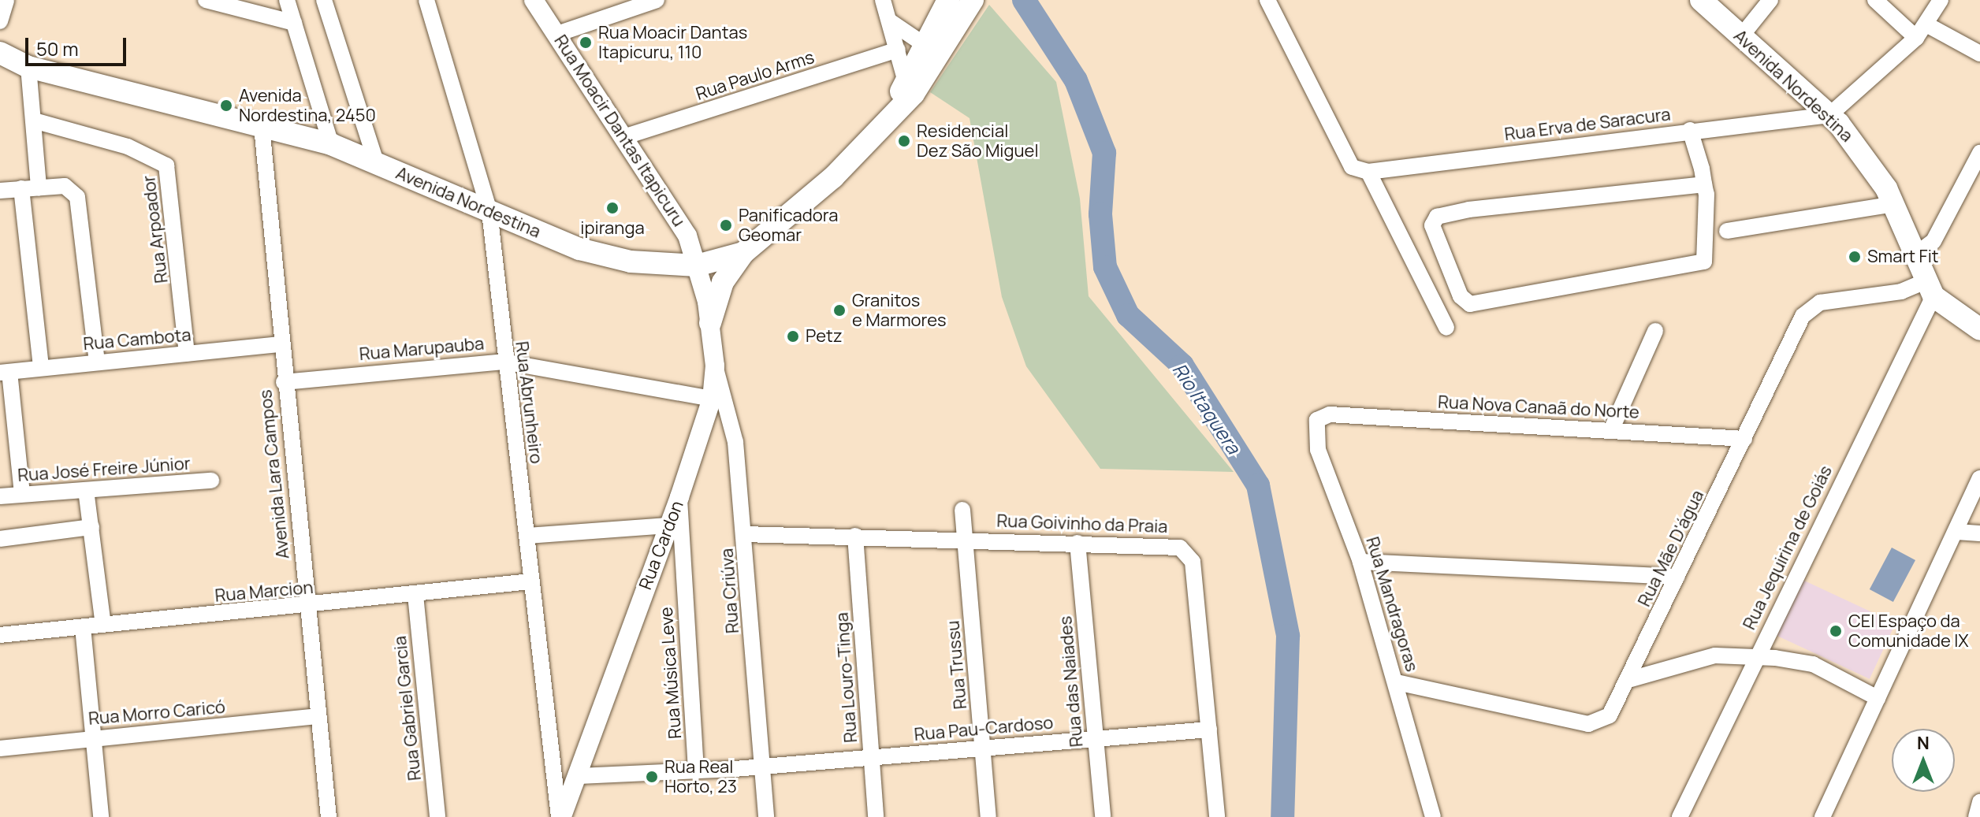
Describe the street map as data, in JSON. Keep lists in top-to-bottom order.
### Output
{
  "streets": {
    "main road": ["Avenida Nordestina"],
    "street": [
      "Rua Paulo Arms",
      "Rua Erva de Saracura",
      "Rua Moacir Dantas Itapicuru",
      "Rua Arpoador",
      "Rua Cambota",
      "Rua Marupauba",
      "Rua Abrunheiro",
      "Rua Nova Canaã do Norte",
      "Rua José Freire Júnior",
      "Avenida Lara Campos",
      "Rua Goivinho da Praia",
      "Rua Cardon",
      "Rua Jequirina de Goiás",
      "Rua Mãe D'água",
      "Rua Criúva",
      "Rua Marcion",
      "Rua Mandragoras",
      "Rua Trussu",
      "Rua Música Leve",
      "Rua Louro-Tinga",
      "Rua das Naiades",
      "Rua Gabriel Garcia",
      "Rua Morro Caricó",
      "Rua Pau-Cardoso"
    ]
  },
  "crossings": [
    ["Rua Paulo Arms", "Rua Moacir Dantas Itapicuru"],
    ["Avenida Nordestina", "Rua Erva de Saracura"],
    ["Avenida Nordestina", "Rua Moacir Dantas Itapicuru"],
    ["Avenida Nordestina", "Rua Abrunheiro"],
    ["Avenida Nordestina", "Avenida Lara Campos"],
    ["Avenida Nordestina", "Rua Cardon"],
    ["Avenida Nordestina", "Rua Jequirina de Goiás"],
    ["Avenida Nordestina", "Rua Mãe D'água"],
    ["Rua Moacir Dantas Itapicuru", "Rua Cardon"],
    ["Rua Arpoador", "Rua Cambota"],
    ["Rua Cambota", "Avenida Lara Campos"],
    ["Rua Marupauba", "Rua Abrunheiro"],
    ["Rua Marupauba", "Avenida Lara Campos"],
    ["Rua Marupauba", "Rua Cardon"],
    ["Rua Abrunheiro", "Rua Cardon"],
    ["Rua Abrunheiro", "Rua Marcion"],
    ["Rua Nova Canaã do Norte", "Rua Mãe D'água"],
    ["Rua Nova Canaã do Norte", "Rua Mandragoras"],
    ["Avenida Lara Campos", "Rua Marcion"],
    ["Avenida Lara Campos", "Rua Morro Caricó"],
    ["Rua Goivinho da Praia", "Rua Criúva"],
    ["Rua Goivinho da Praia", "Rua Trussu"],
    ["Rua Goivinho da Praia", "Rua Louro-Tinga"],
    ["Rua Goivinho da Praia", "Rua das Naiades"],
    ["Rua Goivinho da Praia", "Rua Pau-Cardoso"],
    ["Rua Cardon", "Rua Criúva"],
    ["Rua Cardon", "Rua Música Leve"],
    ["Rua Cardon", "Rua Pau-Cardoso"],
    ["Rua Jequirina de Goiás", "Rua Mãe D'água"],
    ["Rua Mãe D'água", "Rua Mandragoras"],
    ["Rua Criúva", "Rua Pau-Cardoso"],
    ["Rua Marcion", "Rua Gabriel Garcia"],
    ["Rua Trussu", "Rua Pau-Cardoso"],
    ["Rua Música Leve", "Rua Pau-Cardoso"],
    ["Rua Louro-Tinga", "Rua Pau-Cardoso"],
    ["Rua das Naiades", "Rua Pau-Cardoso"]
  ],
  "water": ["Rio Itaquera"],
  "places": [
    "Rua Moacir Dantas Itapicuru, 110",
    "Avenida Nordestina, 2450",
    "Residencial Dez São Miguel",
    "ipiranga",
    "Panificadora Geomar",
    "Smart Fit",
    "Granitos e Marmores",
    "Petz",
    "CEI Espaço da Comunidade IX",
    "Rua Real Horto, 23"
  ],
  "scale_bar": "50 m",
  "north": "top"
}
